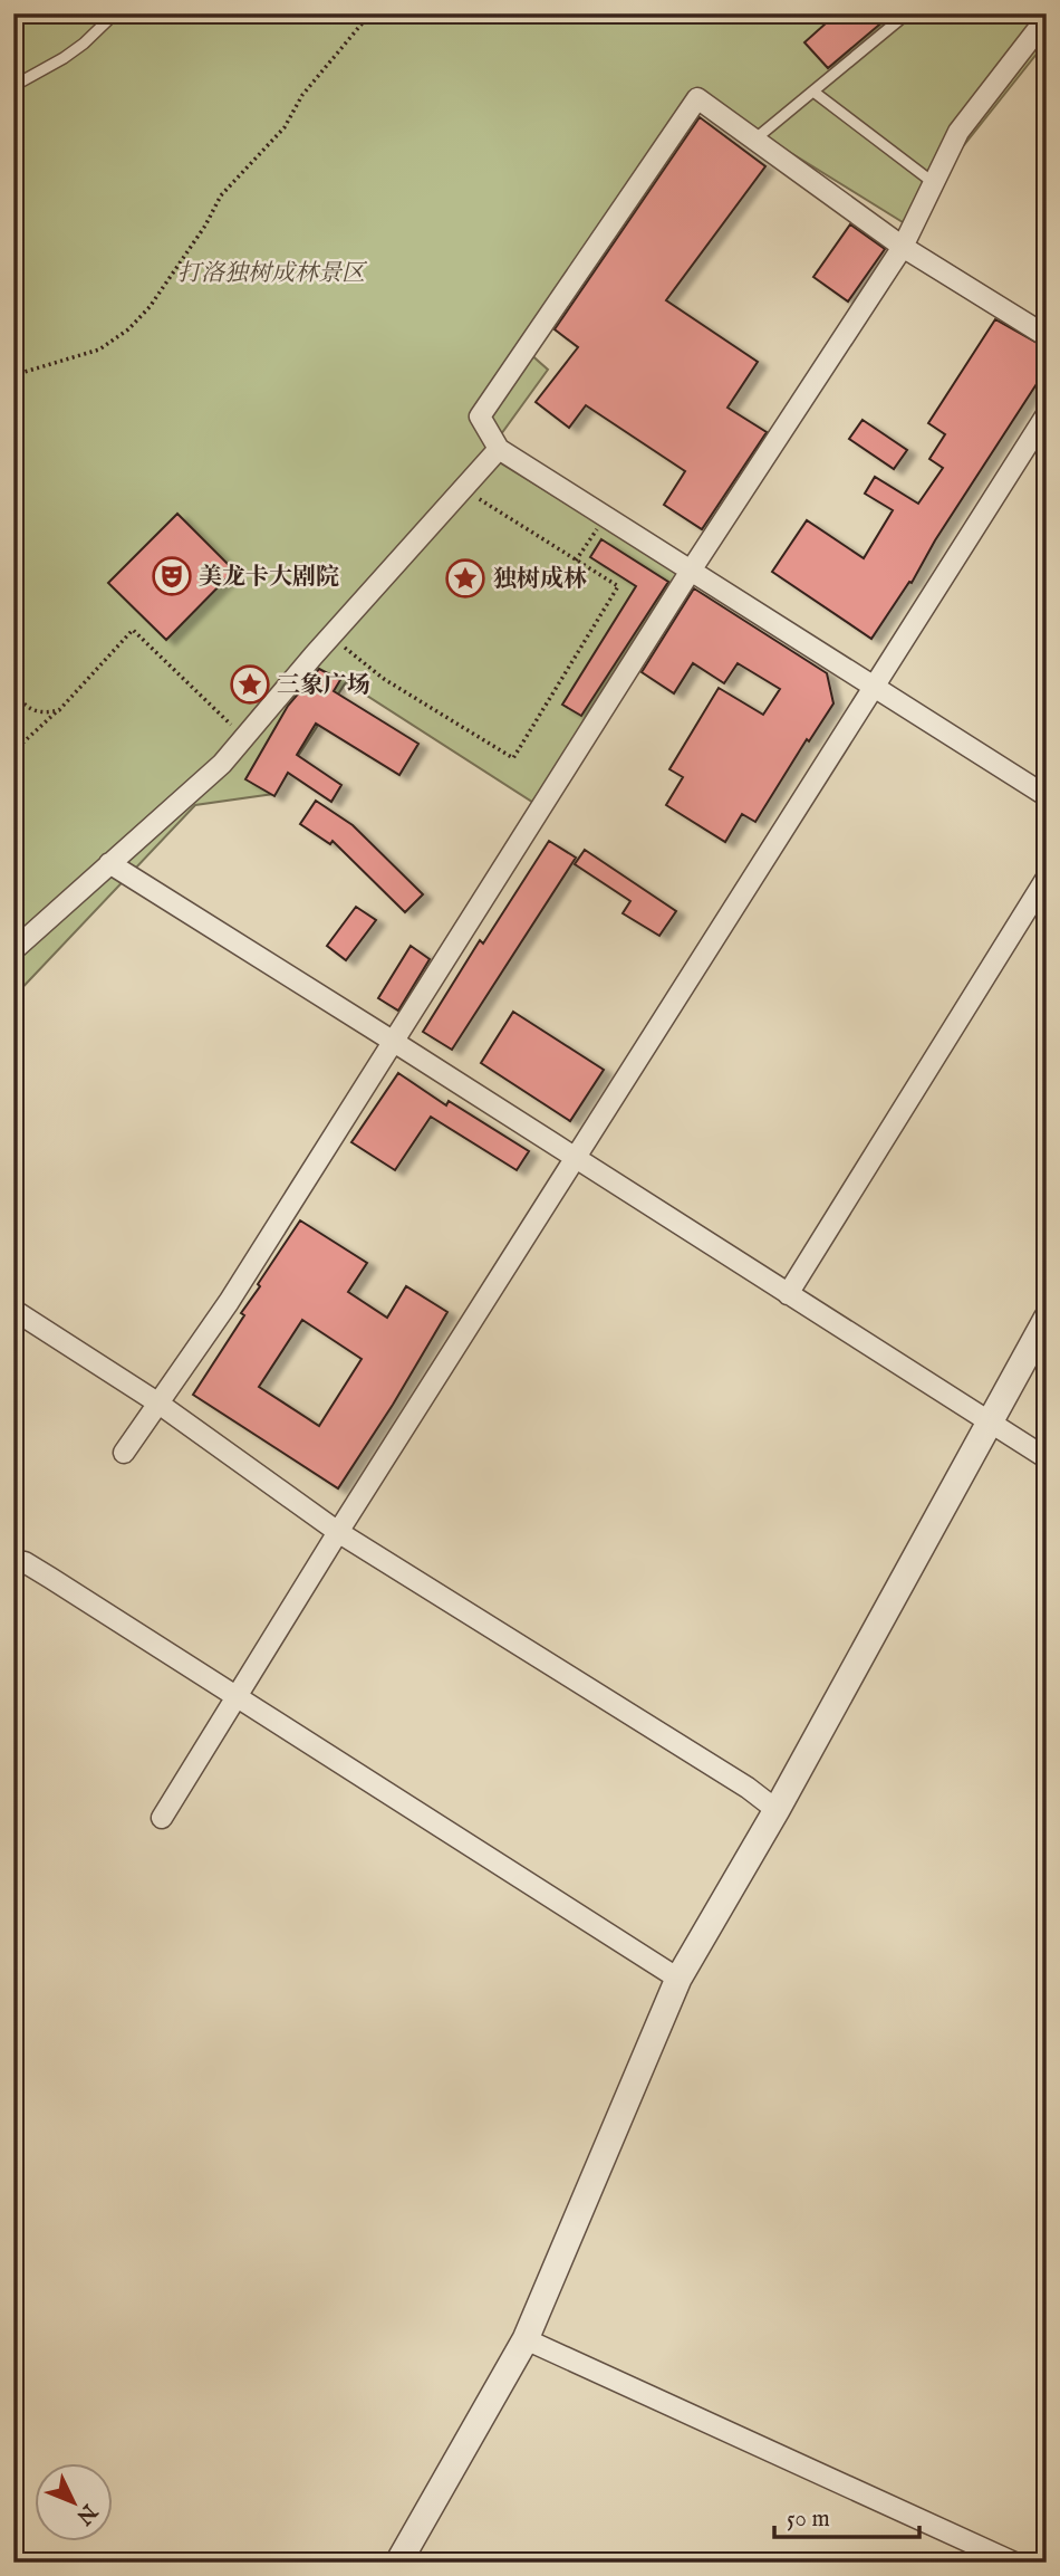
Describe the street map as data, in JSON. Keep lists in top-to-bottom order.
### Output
{
  "parks": ["打洛独树成林景区"],
  "places": {
    "theatre": ["美龙卡大剧院"],
    "place": ["独树成林", "三象广场"]
  },
  "scale_bar": "50 m",
  "north": "bottom right"
}
